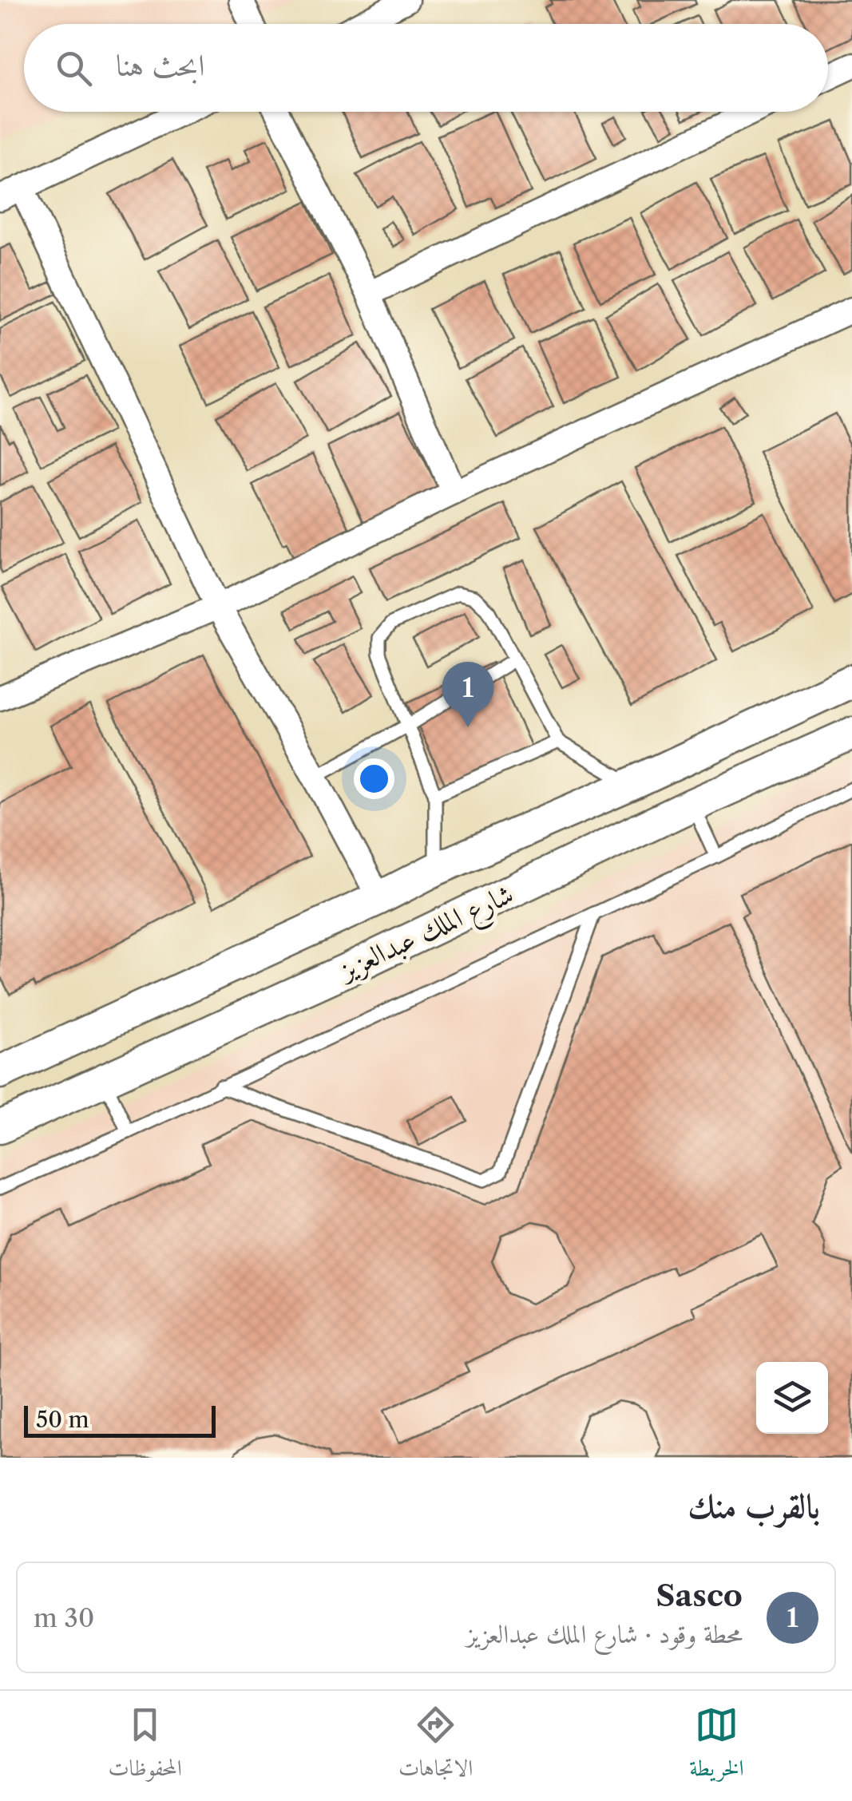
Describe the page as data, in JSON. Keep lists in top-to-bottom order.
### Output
{
  "streets": {
    "street": ["شارع الملك عبدالعزيز"]
  },
  "scale_bar": "50 m",
  "page": {
    "search": "ابحث هنا",
    "pins": "1",
    "scale": "50 m",
    "heading": "بالقرب منك",
    "list": [
      {
        "mark": "1",
        "name": "Sasco",
        "note": "محطة وقود · شارع الملك عبدالعزيز",
        "value": "30 m"
      }
    ],
    "nav": ["الخريطة", "الاتجاهات", "المحفوظات"]
  }
}
